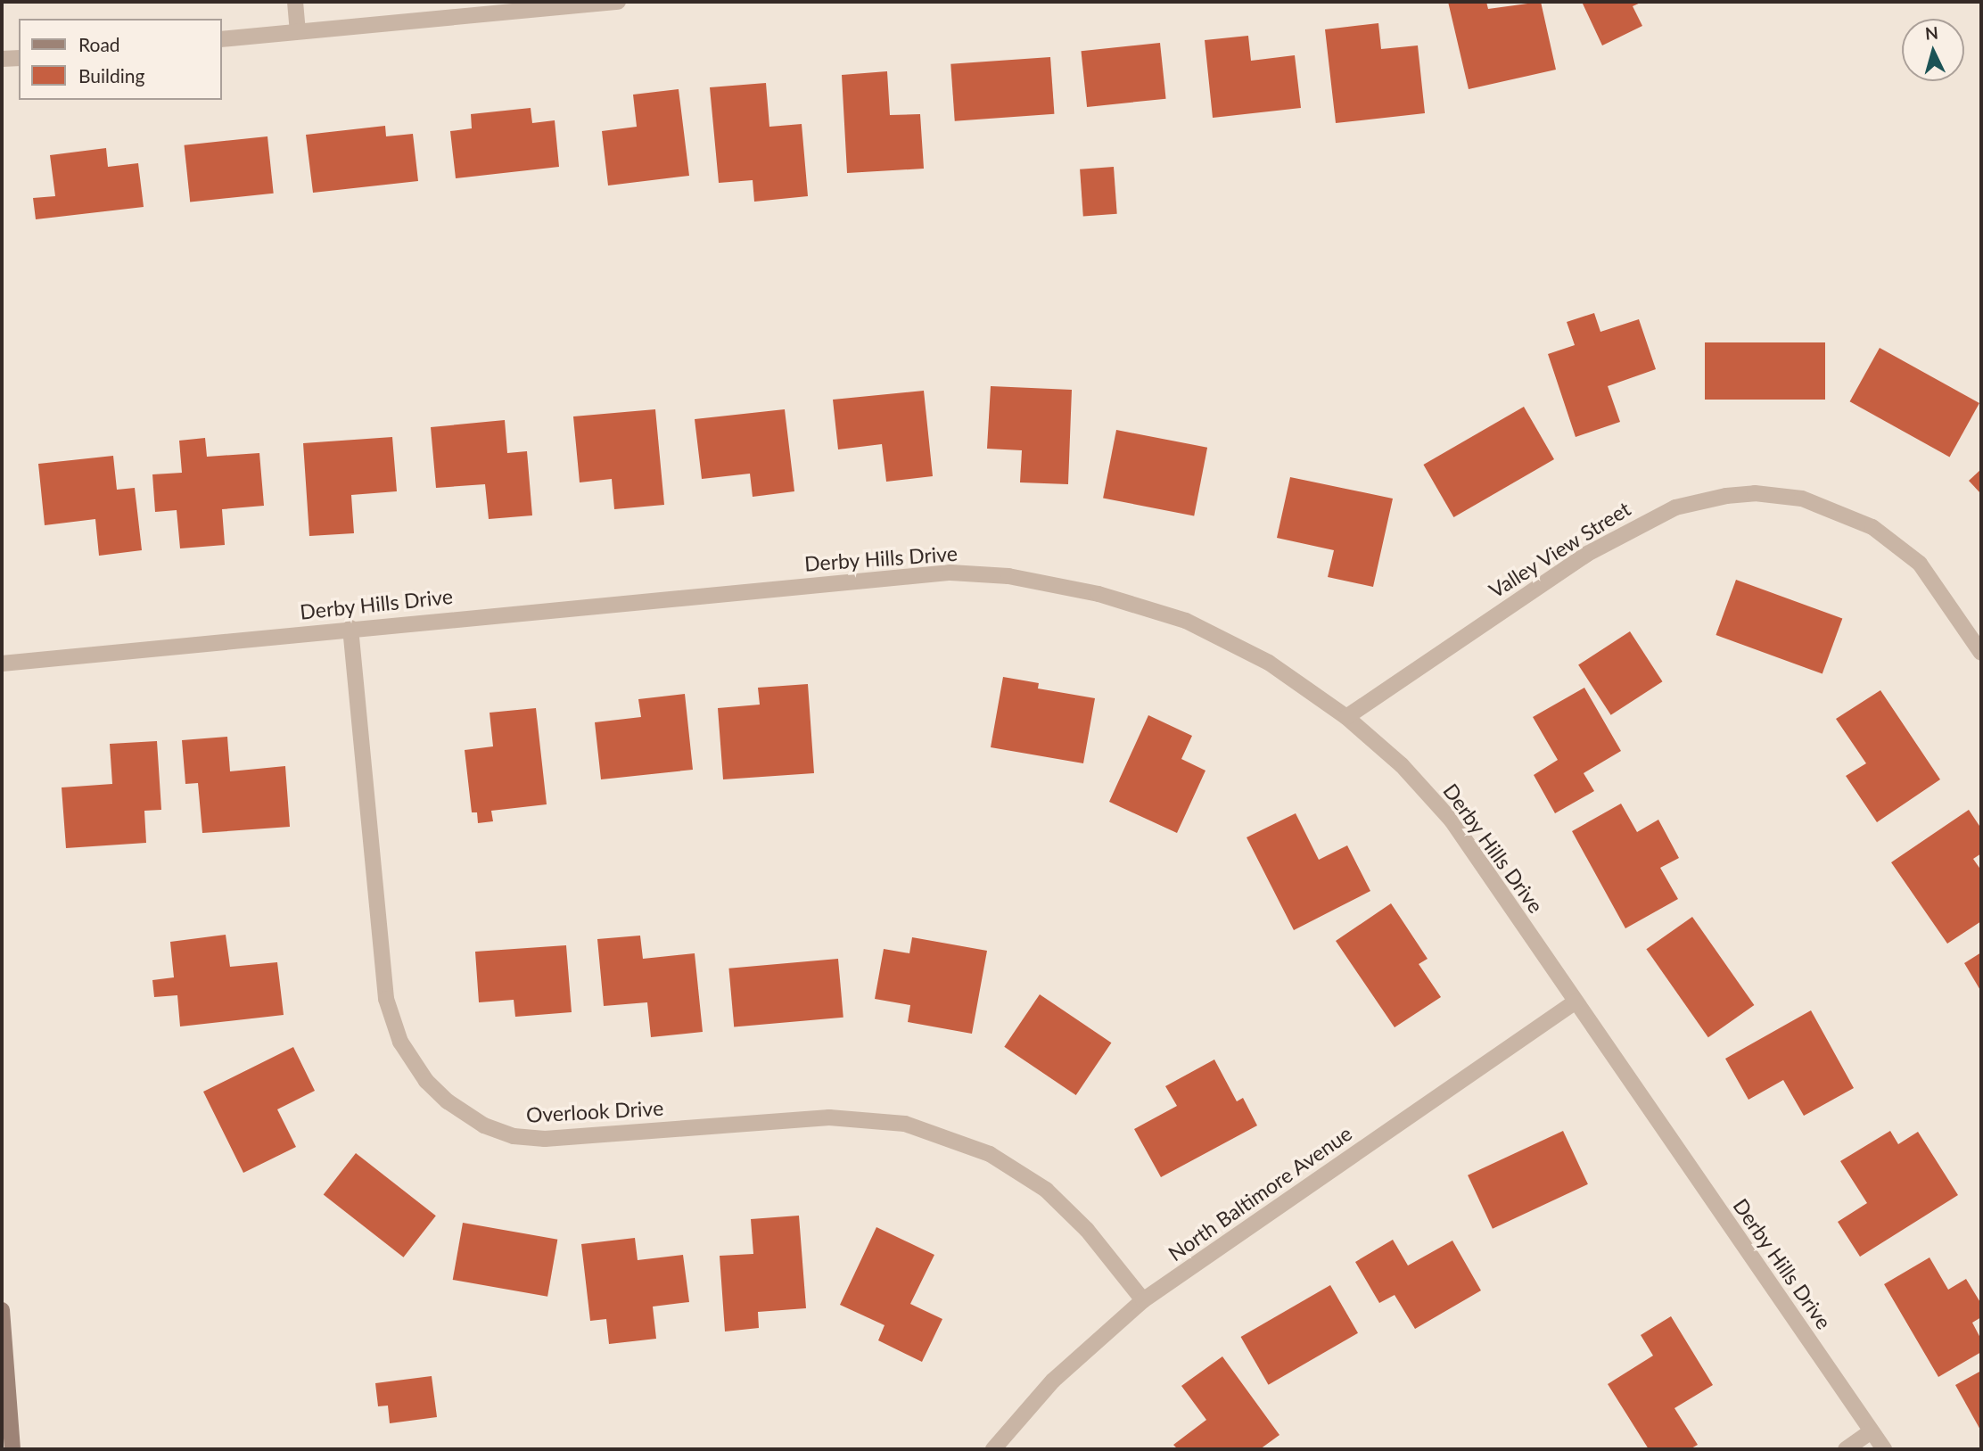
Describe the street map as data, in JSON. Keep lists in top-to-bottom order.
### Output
{
  "streets": {
    "street": [
      "Valley View Street",
      "Derby Hills Drive",
      "Overlook Drive",
      "North Baltimore Avenue"
    ]
  },
  "crossings": [
    ["Valley View Street", "Derby Hills Drive"],
    ["Derby Hills Drive", "Overlook Drive"],
    ["Derby Hills Drive", "North Baltimore Avenue"],
    ["Overlook Drive", "North Baltimore Avenue"]
  ],
  "legend": ["Road", "Building"],
  "north": "top"
}
